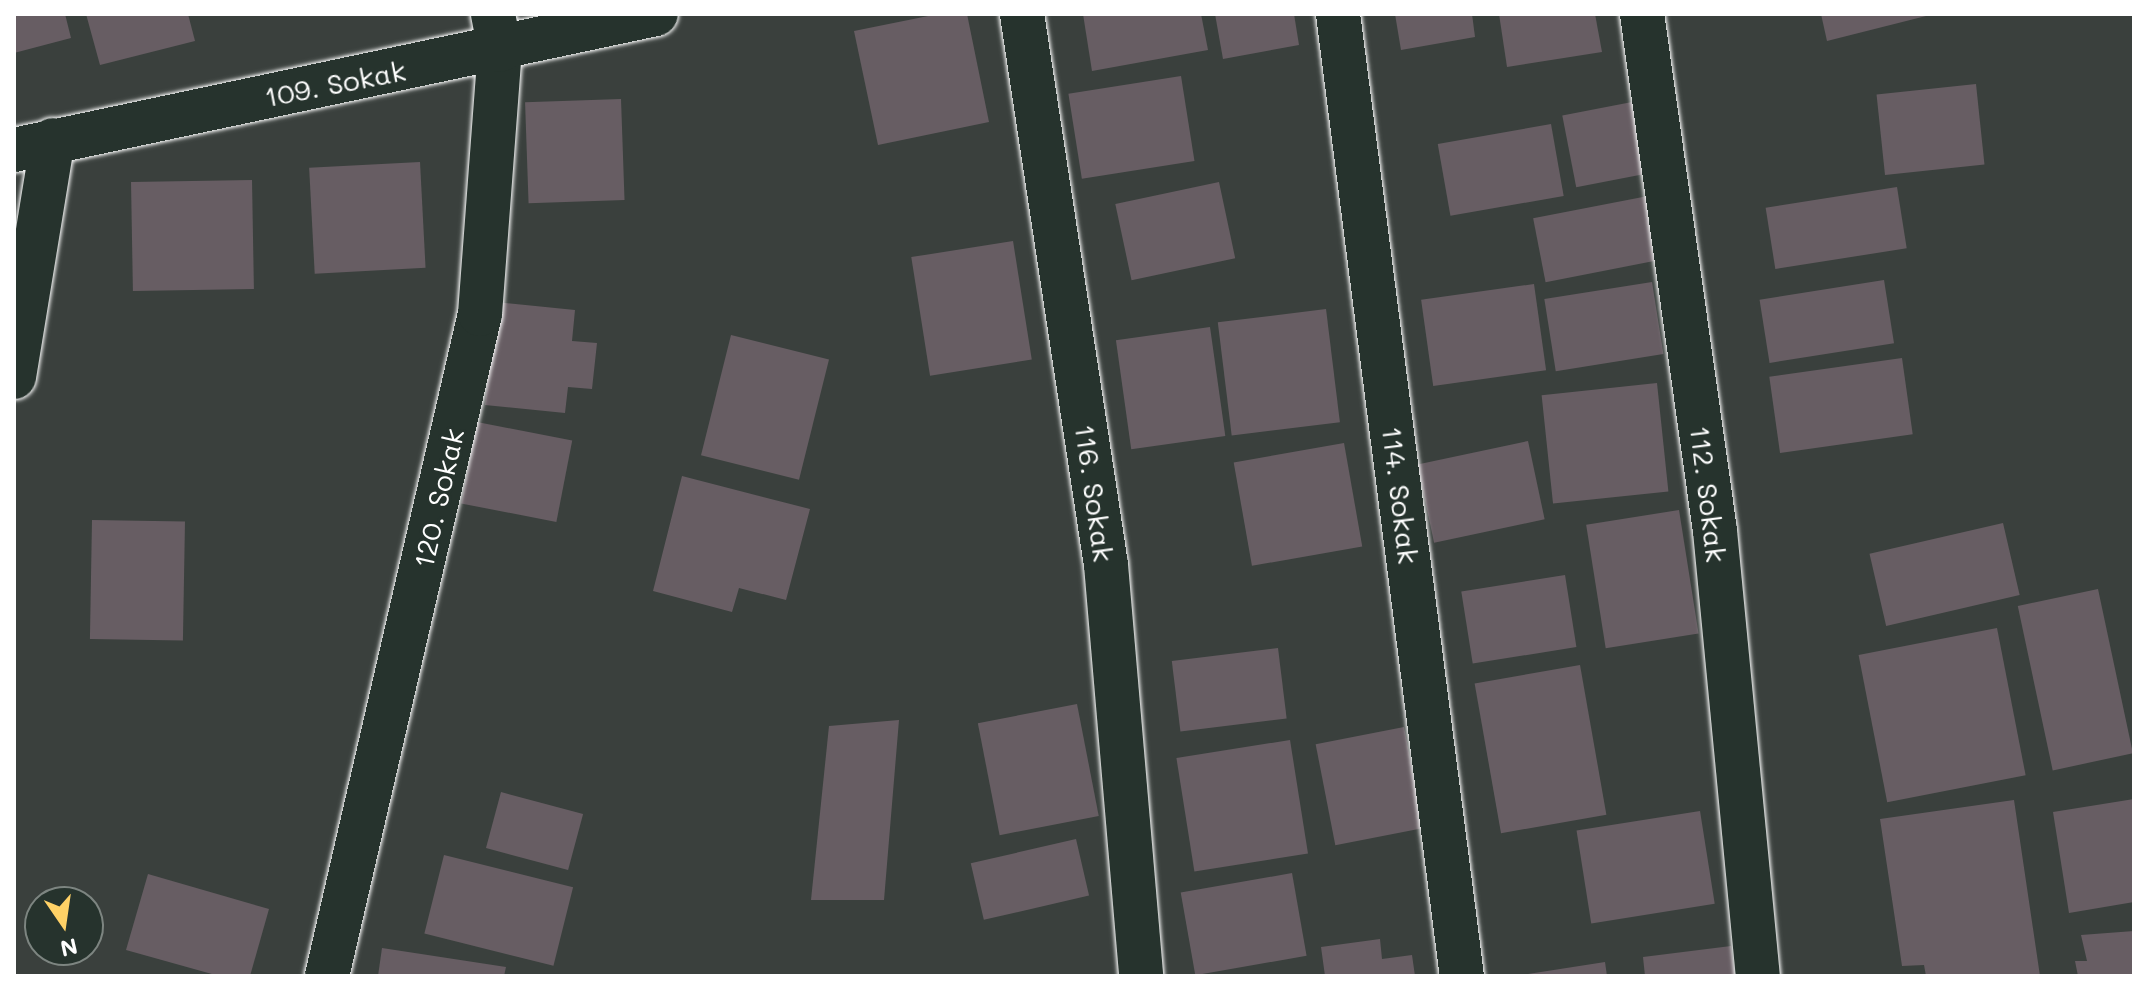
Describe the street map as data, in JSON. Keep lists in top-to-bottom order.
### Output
{
  "streets": {
    "street": [
      "109. Sokak",
      "116. Sokak",
      "112. Sokak",
      "114. Sokak",
      "120. Sokak"
    ]
  },
  "crossings": [
    ["109. Sokak", "120. Sokak"]
  ],
  "north": "bottom"
}
